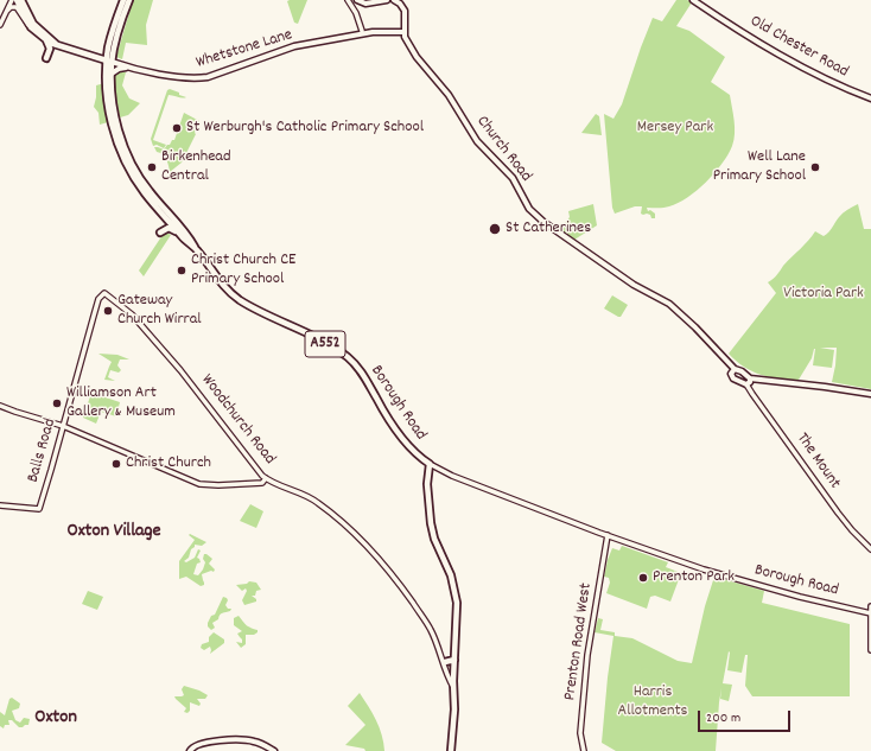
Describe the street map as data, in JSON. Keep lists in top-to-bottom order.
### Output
{
  "streets": {
    "main road": [
      "Old Chester Road",
      "Whetstone Lane",
      "Church Road",
      "A552",
      "Borough Road"
    ],
    "street": [
      "Woodchurch Road",
      "Balls Road",
      "The Mount",
      "Prenton Road West"
    ]
  },
  "crossings": [
    ["Whetstone Lane", "Church Road"],
    ["Whetstone Lane", "A552"],
    ["Whetstone Lane", "Borough Road"],
    ["A552", "Borough Road"],
    ["Borough Road", "Prenton Road West"],
    ["Woodchurch Road", "Balls Road"]
  ],
  "districts": ["Oxton Village", "Oxton"],
  "parks": ["Mersey Park", "Victoria Park", "Harris Allotments"],
  "places": [
    "St Werburgh's Catholic Primary School",
    "Birkenhead Central",
    "Well Lane Primary School",
    "St Catherines",
    "Christ Church CE Primary School",
    "Gateway Church Wirral",
    "Williamson Art Gallery & Museum",
    "Christ Church",
    "Prenton Park"
  ],
  "scale_bar": "200 m"
}
